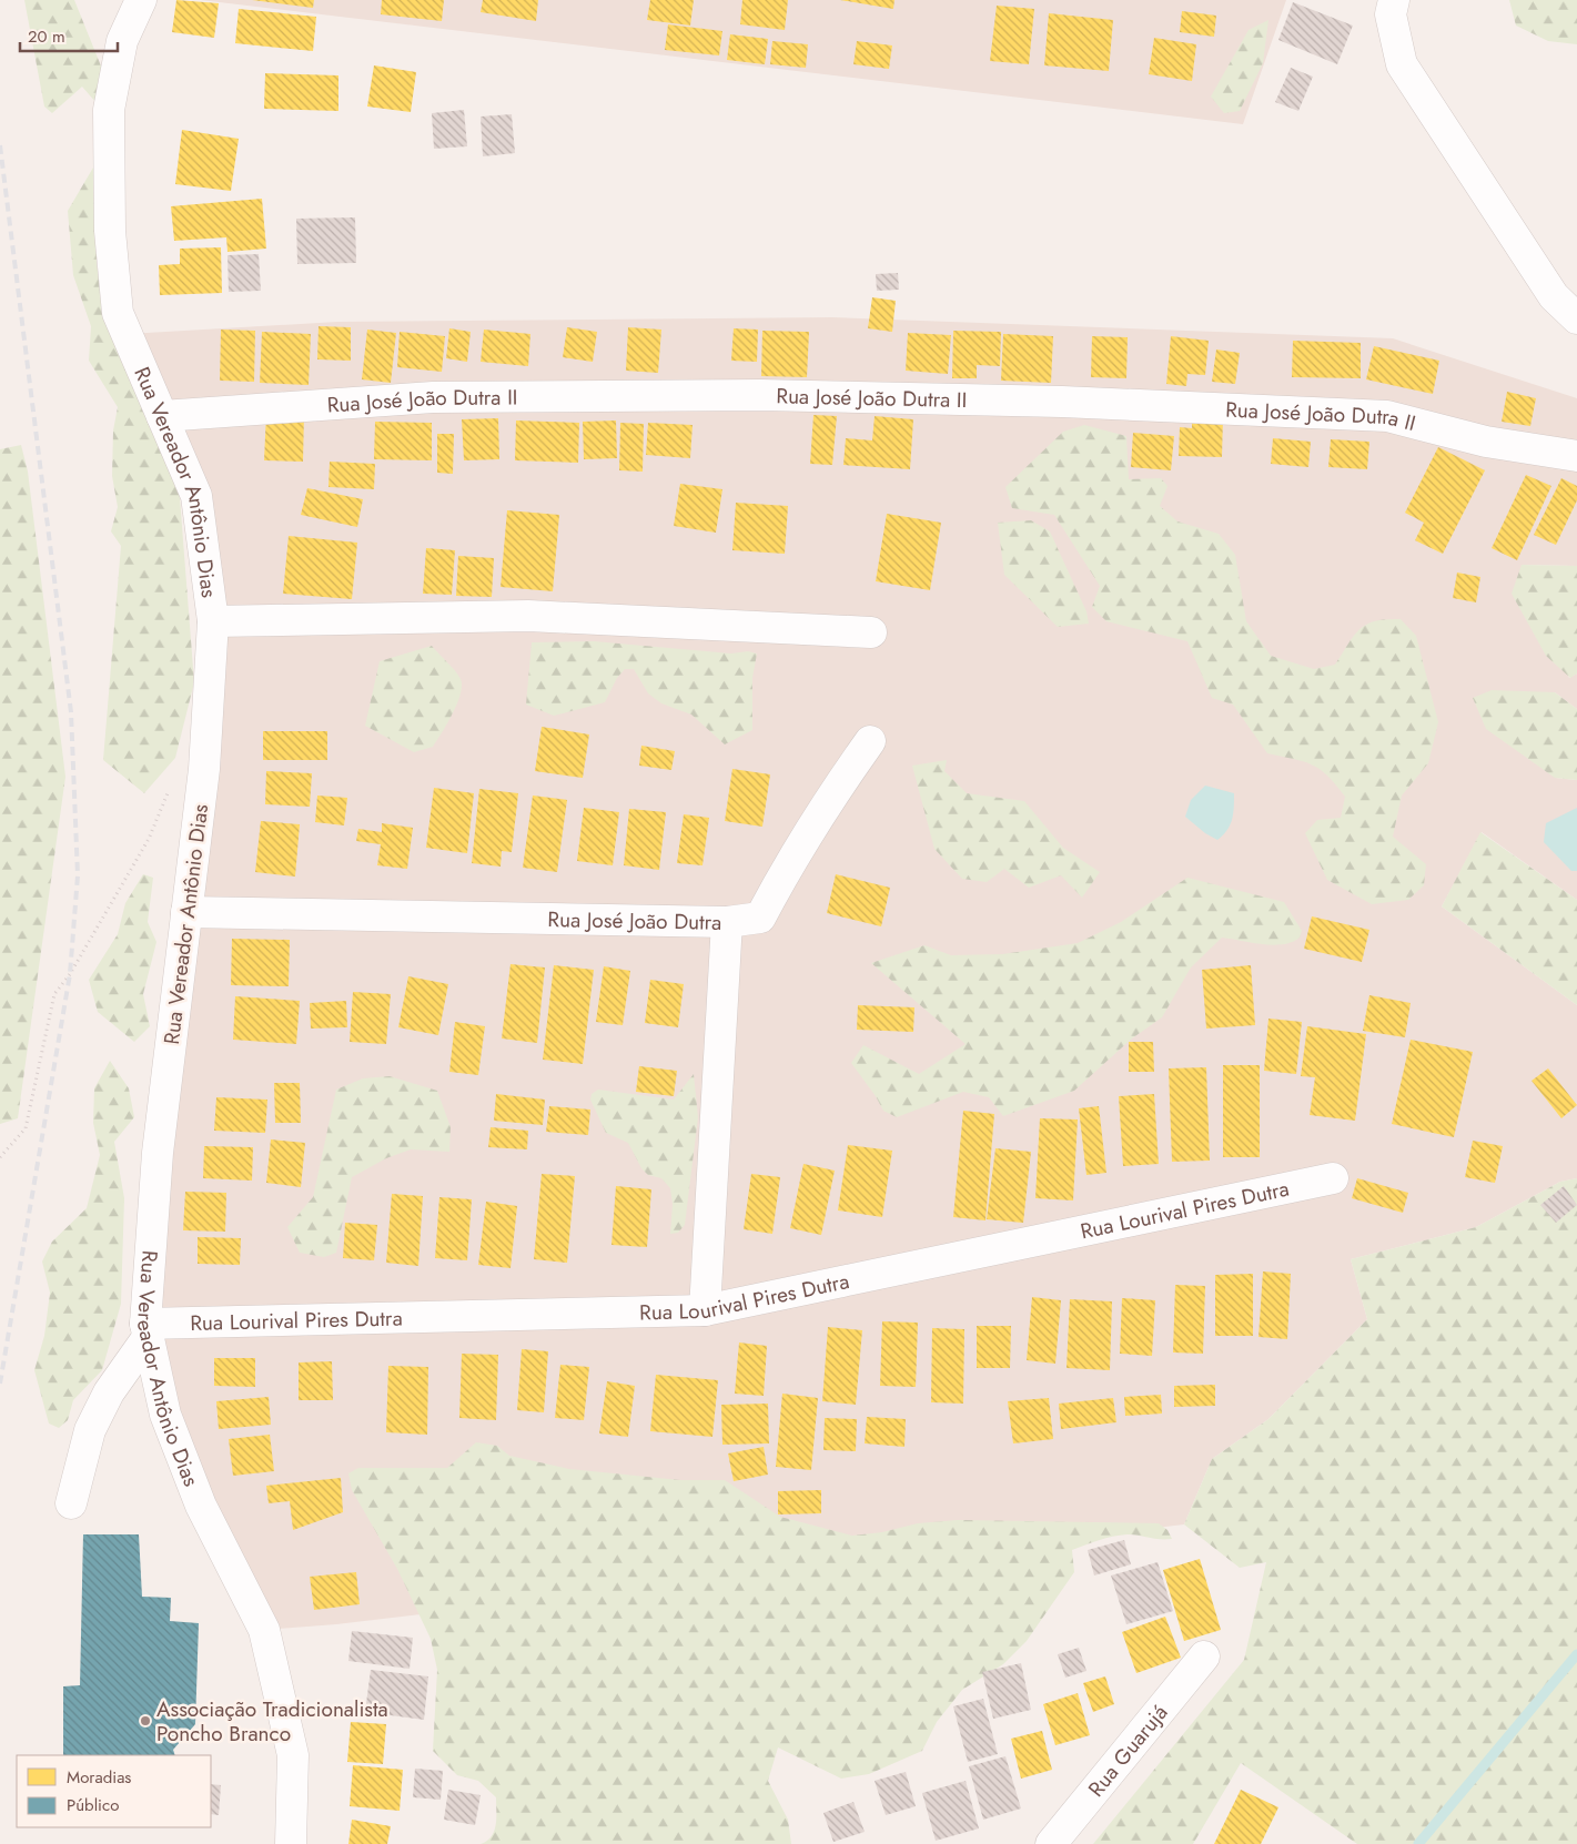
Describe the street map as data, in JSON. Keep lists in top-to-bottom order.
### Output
{
  "streets": {
    "street": [
      "Rua José João Dutra II",
      "Rua Vereador Antônio Dias",
      "Rua José João Dutra",
      "Rua Lourival Pires Dutra",
      "Rua Guarujá"
    ]
  },
  "crossings": [
    ["Rua José João Dutra II", "Rua Vereador Antônio Dias"],
    ["Rua Vereador Antônio Dias", "Rua José João Dutra"],
    ["Rua Vereador Antônio Dias", "Rua Lourival Pires Dutra"],
    ["Rua José João Dutra", "Rua Lourival Pires Dutra"]
  ],
  "places": ["Associação Tradicionalista Poncho Branco"],
  "legend": ["Moradias", "Público"],
  "scale_bar": "20 m"
}
